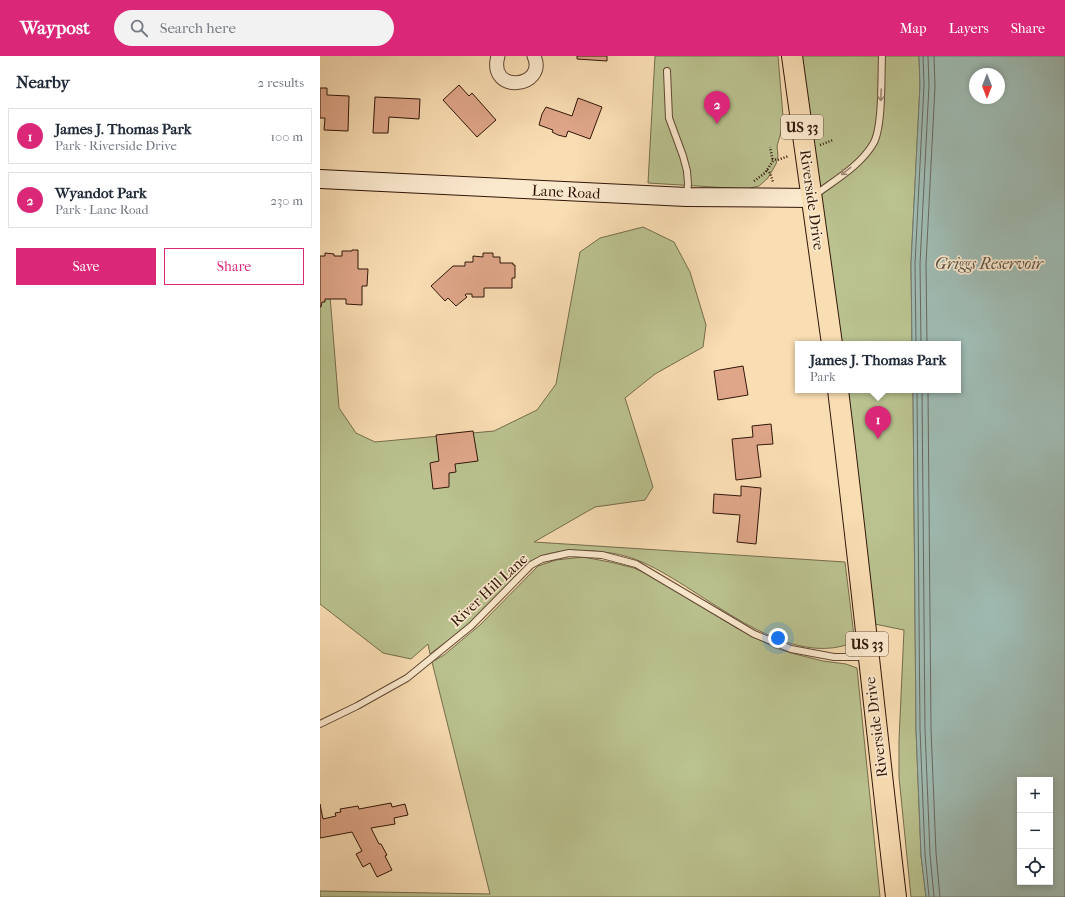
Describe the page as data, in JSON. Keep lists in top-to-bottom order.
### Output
{
  "streets": {
    "main road": ["US 33", "Riverside Drive"],
    "street": ["Lane Road"],
    "lane": ["River Hill Lane"]
  },
  "crossings": [
    ["Lane Road", "Riverside Drive"],
    ["Riverside Drive", "River Hill Lane"]
  ],
  "water": ["Griggs Reservoir"],
  "north": "bottom",
  "page": {
    "header": "Waypost",
    "search": "Search here",
    "nav": ["Map", "Layers", "Share"],
    "heading": ["Nearby", "2 results"],
    "pins": ["2", "1"],
    "list": [
      {
        "mark": "1",
        "name": "James J. Thomas Park",
        "note": "Park · Riverside Drive",
        "value": "100 m"
      },
      {
        "mark": "2",
        "name": "Wyandot Park",
        "note": "Park · Lane Road",
        "value": "230 m"
      }
    ],
    "buttons": ["Save", "Share"],
    "popup": ["James J. Thomas Park", "Park"],
    "map_buttons": ["+", "−"]
  }
}
